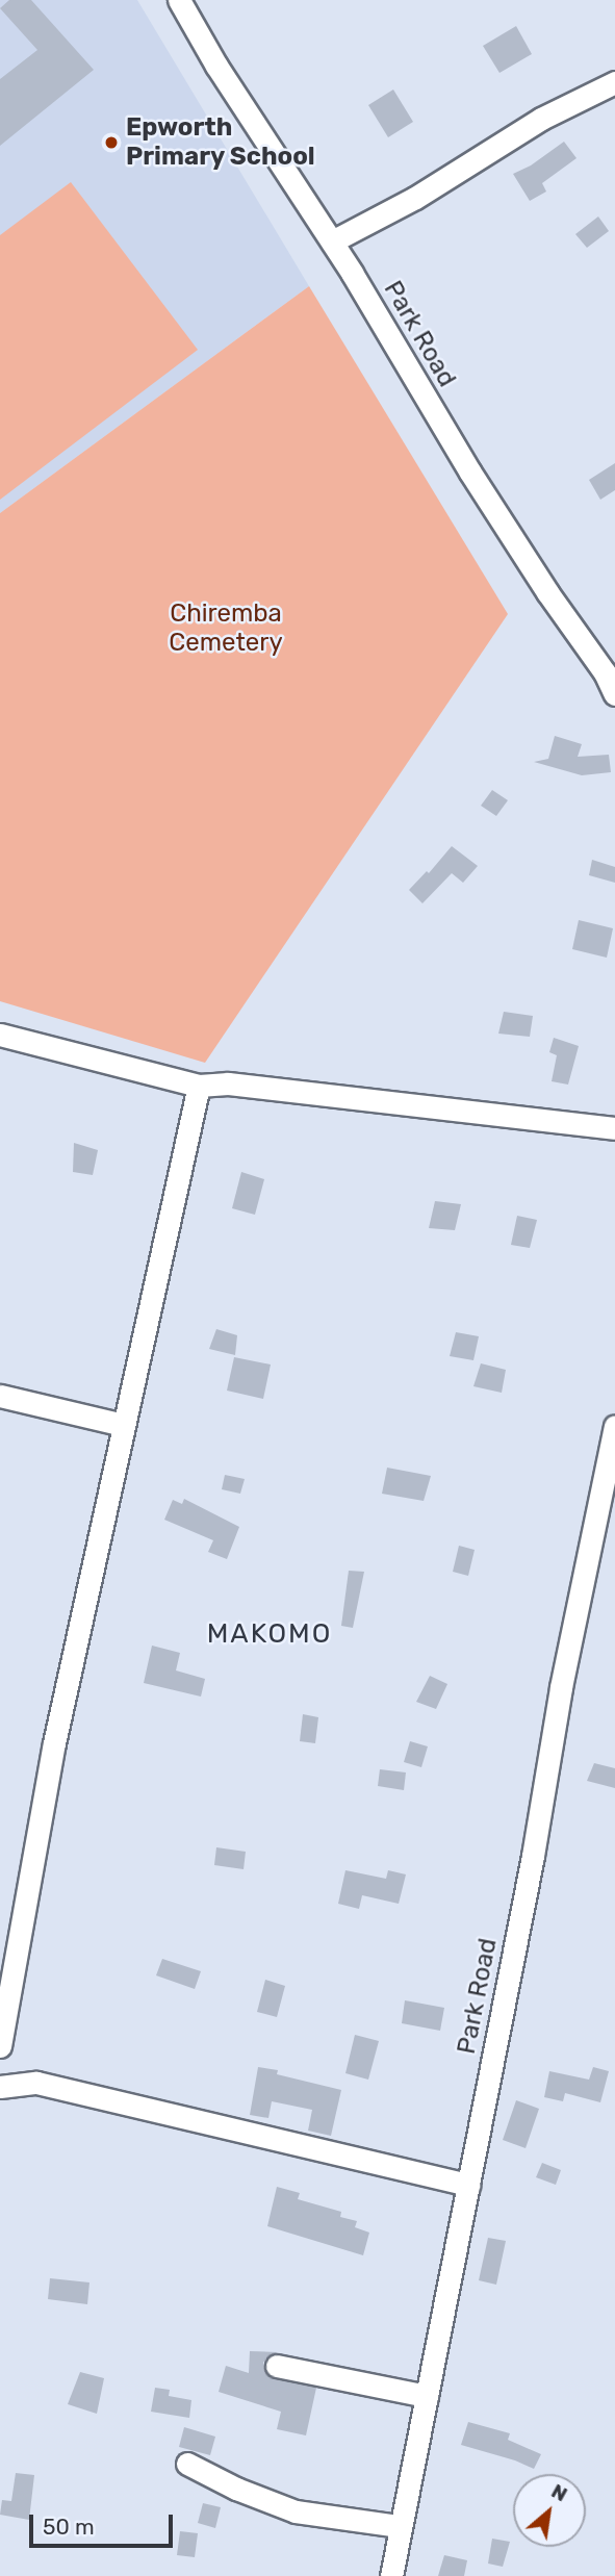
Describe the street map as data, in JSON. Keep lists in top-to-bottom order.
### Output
{
  "streets": {
    "street": ["Park Road"]
  },
  "districts": ["MAKOMO"],
  "parks": ["Chiremba Cemetery"],
  "places": ["Epworth Primary School"],
  "scale_bar": "50 m",
  "north": "top right"
}
